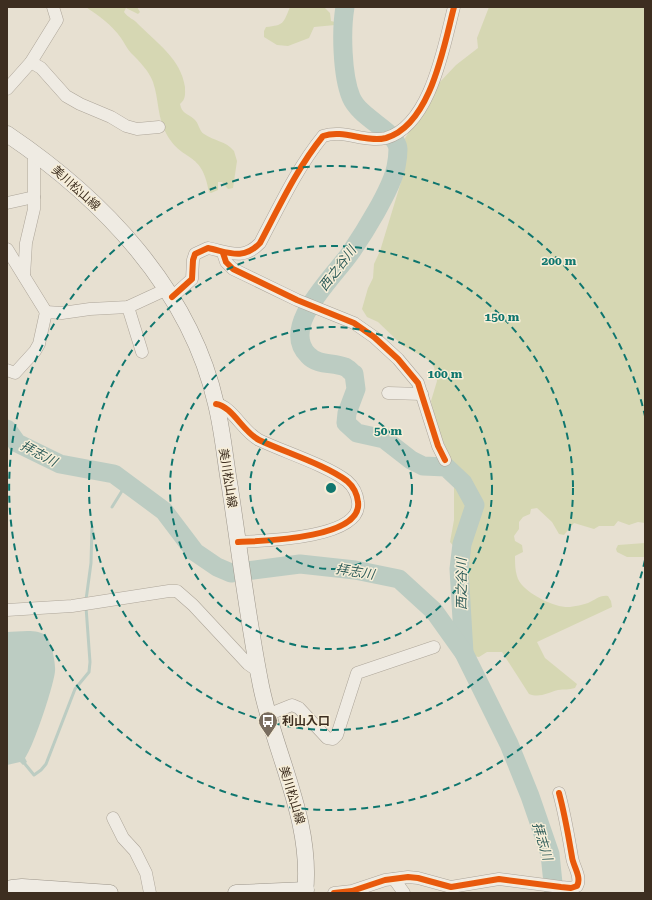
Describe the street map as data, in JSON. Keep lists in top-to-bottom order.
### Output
{
  "streets": {
    "main road": ["美川松山線"]
  },
  "water": ["西之谷川", "拝志川"],
  "places": {
    "bus stop": ["利山入口"]
  },
  "rings": [
    "200 m",
    "150 m",
    "100 m",
    "50 m"
  ]
}
